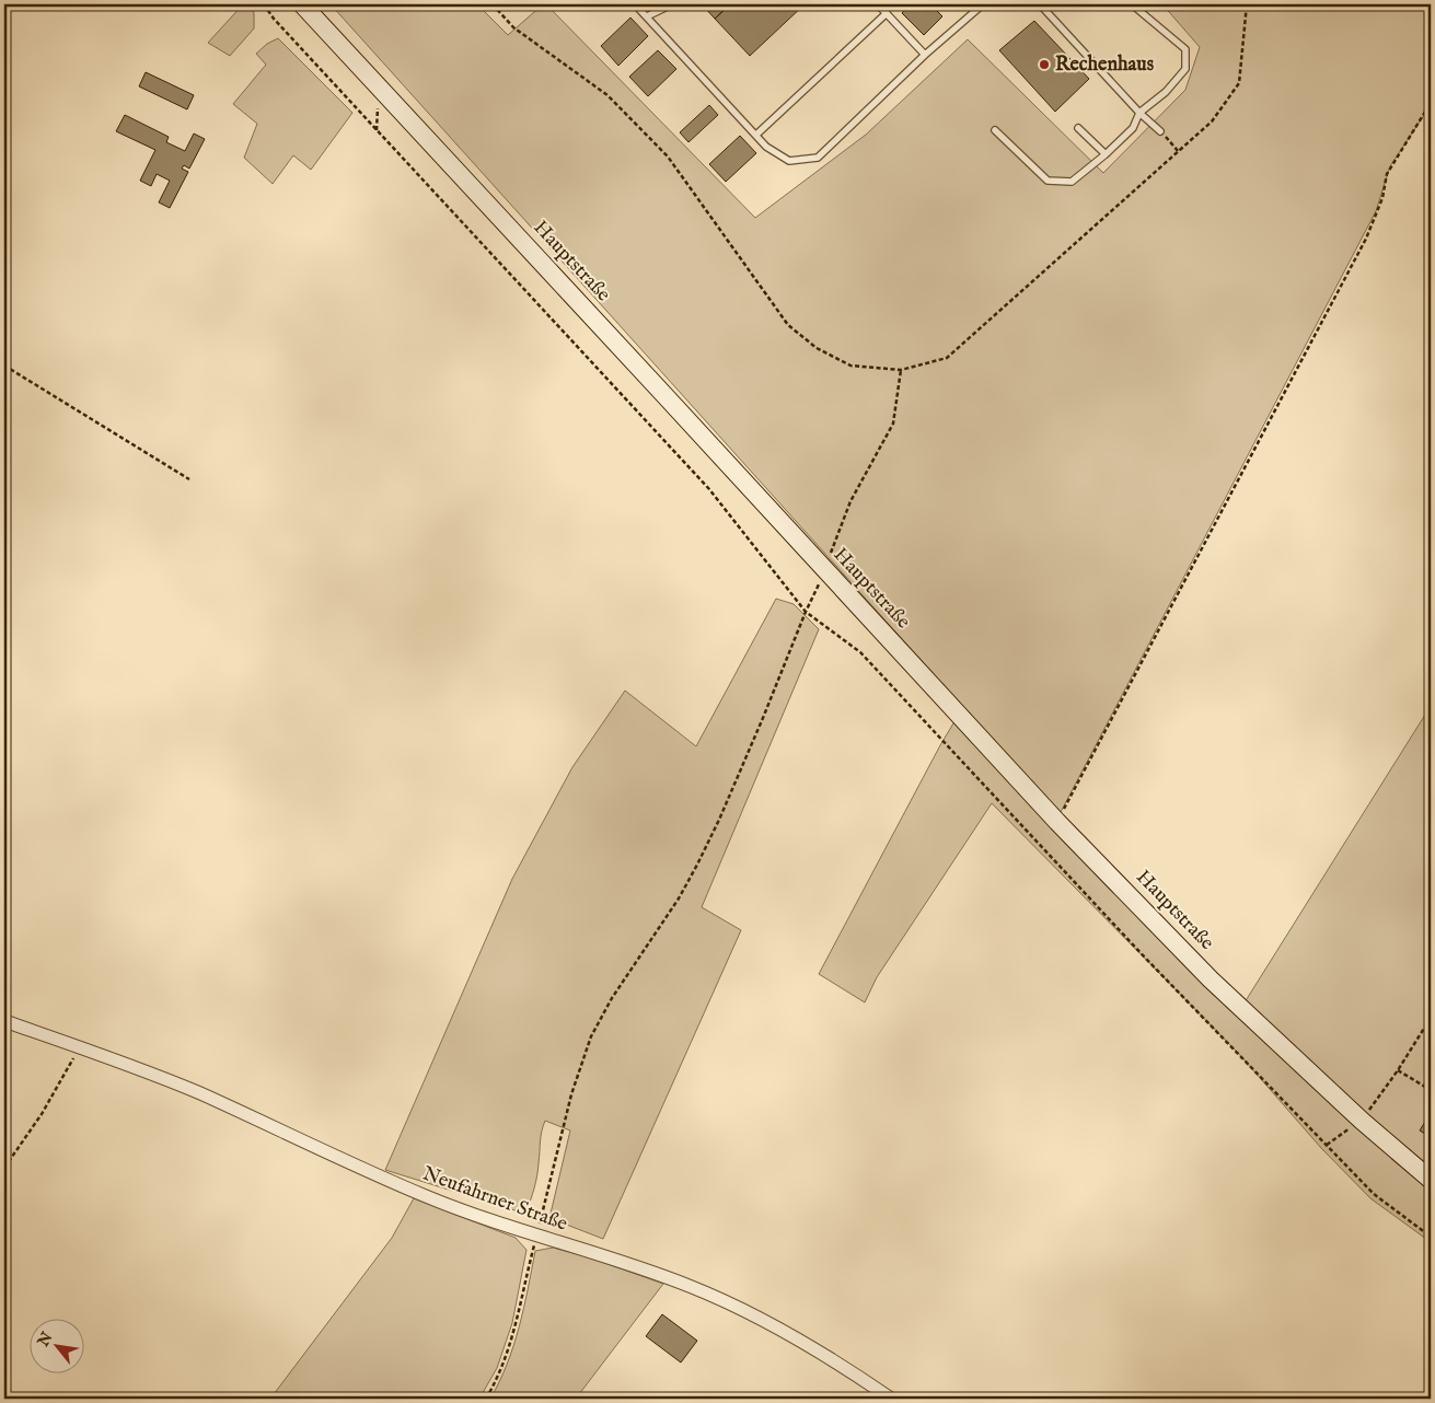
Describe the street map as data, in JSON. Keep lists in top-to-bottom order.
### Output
{
  "streets": {
    "main road": ["Hauptstraße"],
    "street": ["Neufahrner Straße"]
  },
  "places": ["Rechenhaus"],
  "north": "top left"
}
